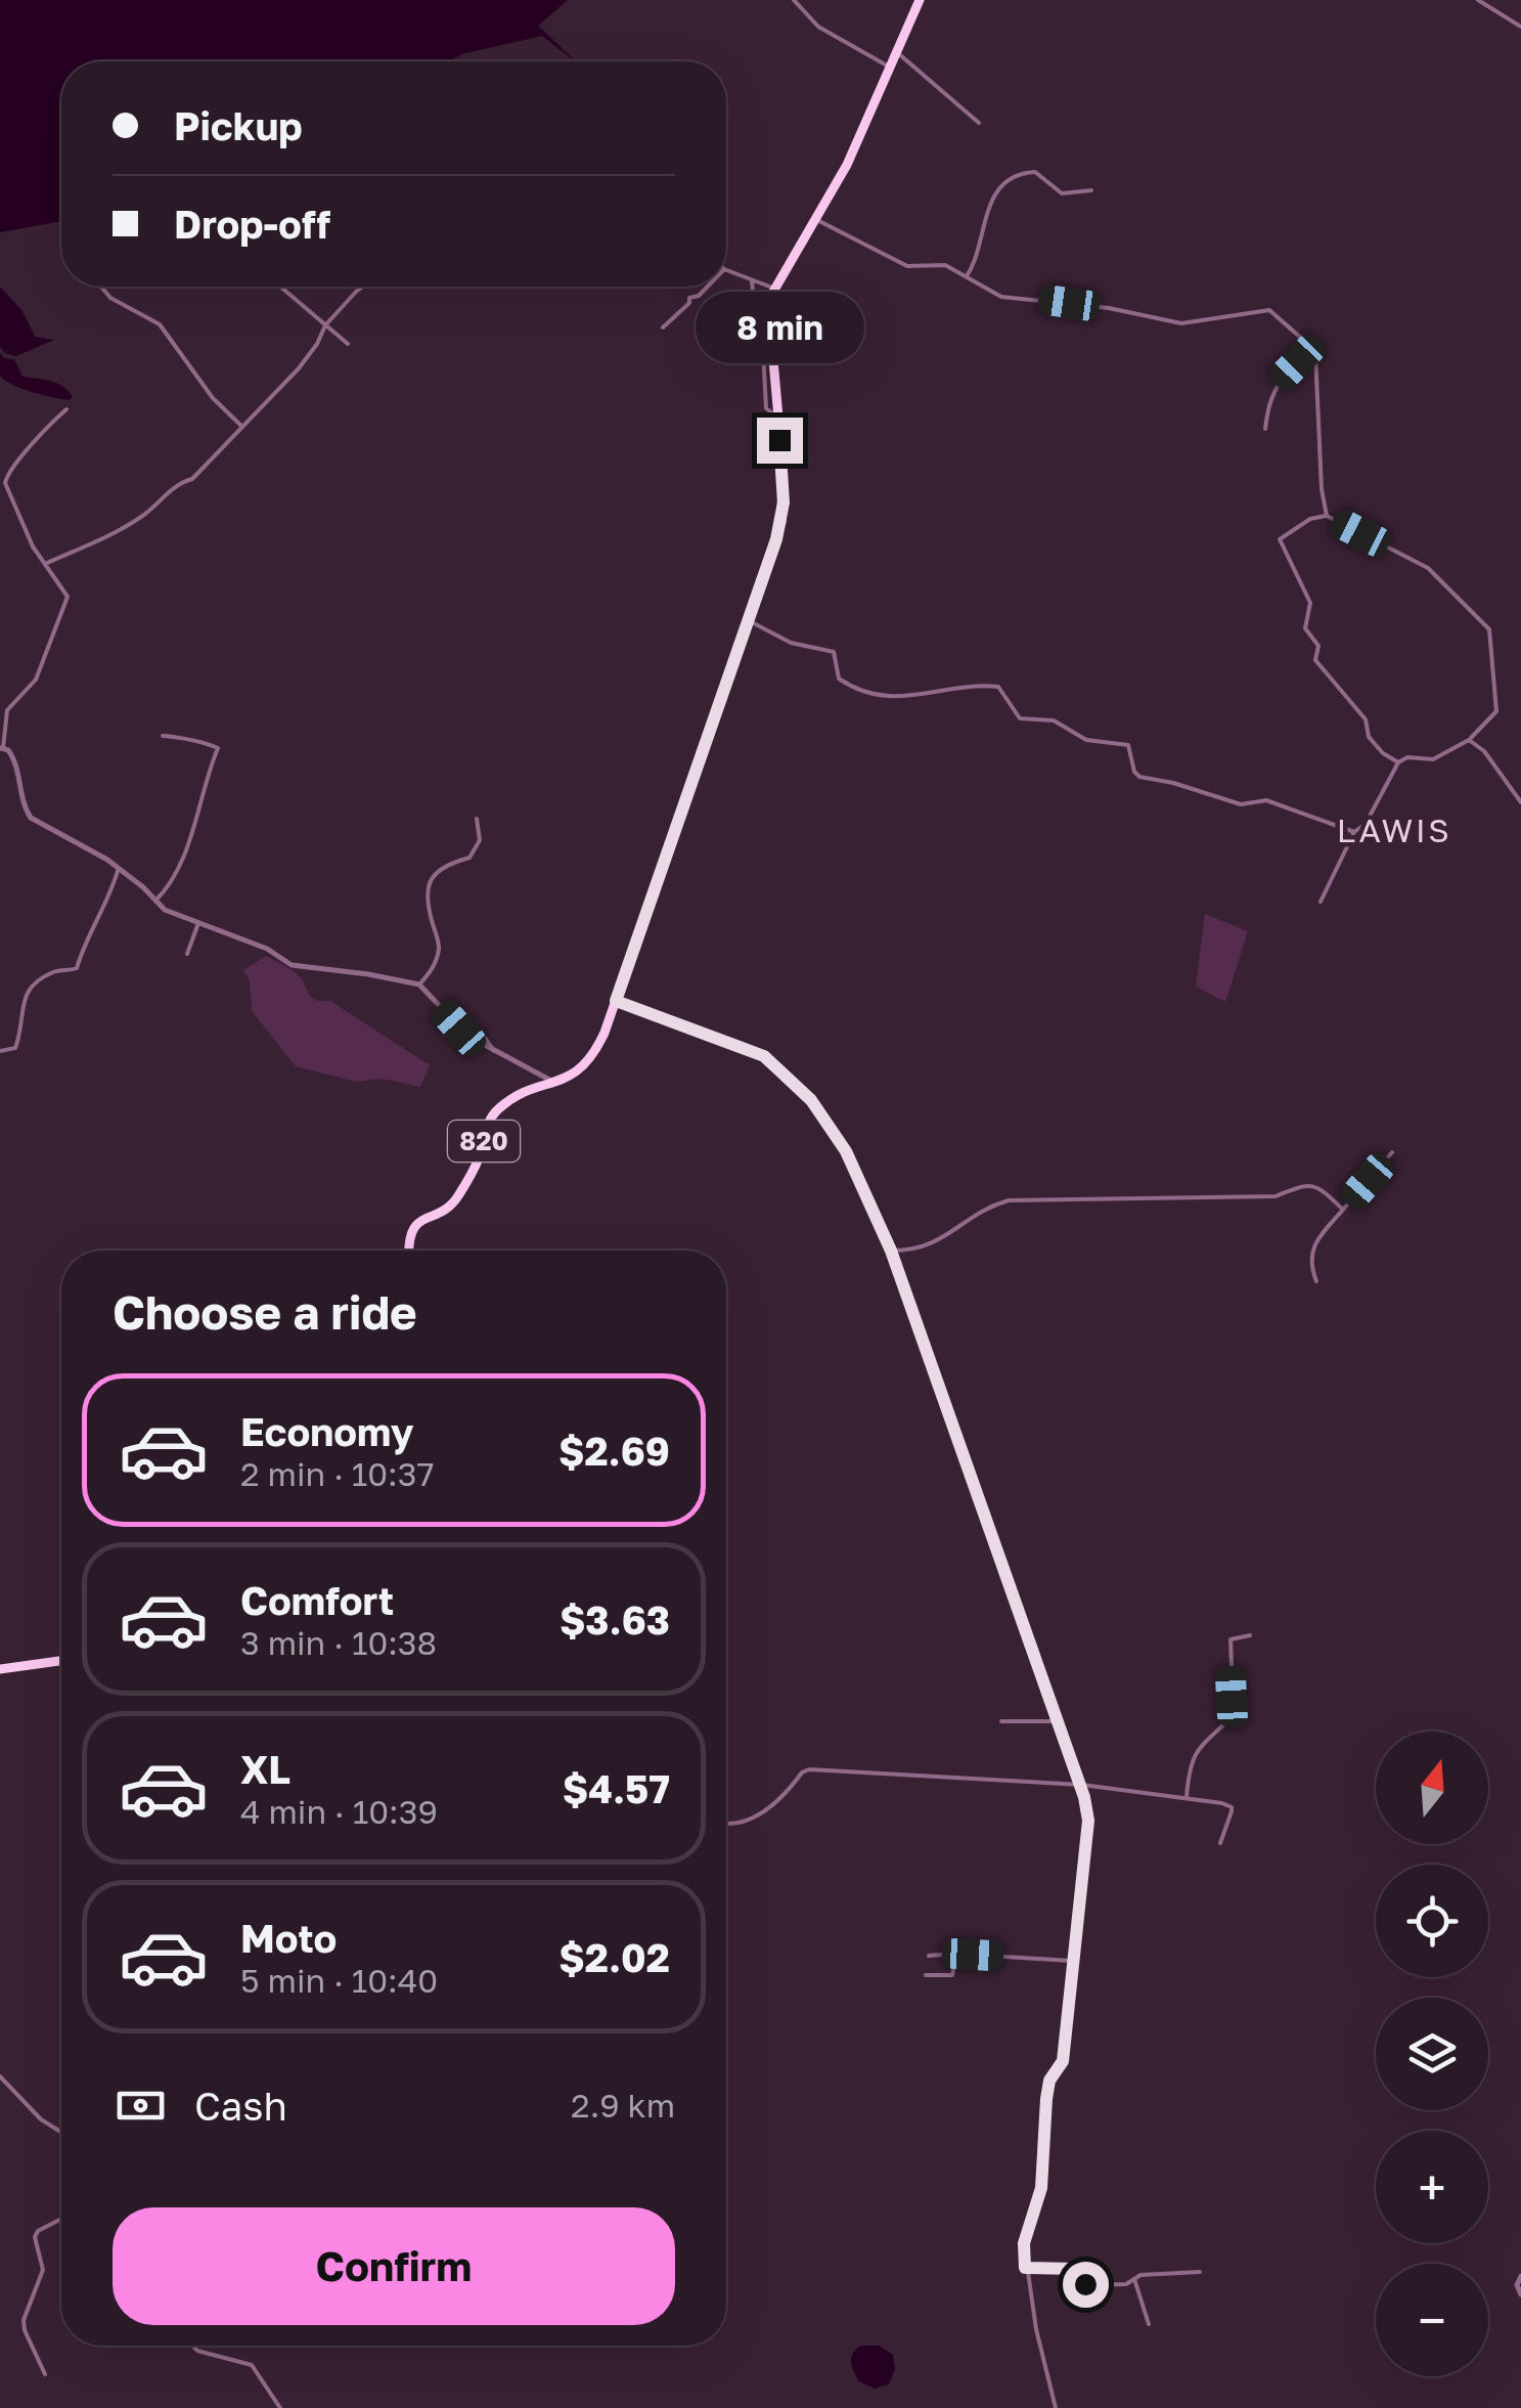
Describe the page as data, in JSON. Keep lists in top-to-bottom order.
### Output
{
  "streets": {
    "highway": ["820"]
  },
  "districts": ["LAWIS"],
  "north": "top",
  "page": {
    "banner": ["Pickup", "Drop-off"],
    "bubble": "8 min",
    "heading": "Choose a ride",
    "list": [
      {
        "name": "Economy",
        "note": "2 min · 10:37",
        "value": "$2.69"
      },
      {
        "name": "Comfort",
        "note": "3 min · 10:38",
        "value": "$3.63"
      },
      {
        "name": "XL",
        "note": "4 min · 10:39",
        "value": "$4.57"
      },
      {
        "name": "Moto",
        "note": "5 min · 10:40",
        "value": "$2.02"
      }
    ],
    "map_buttons": ["+", "−"],
    "pay": ["Cash", "2.9 km"],
    "buttons": "Confirm"
  }
}
